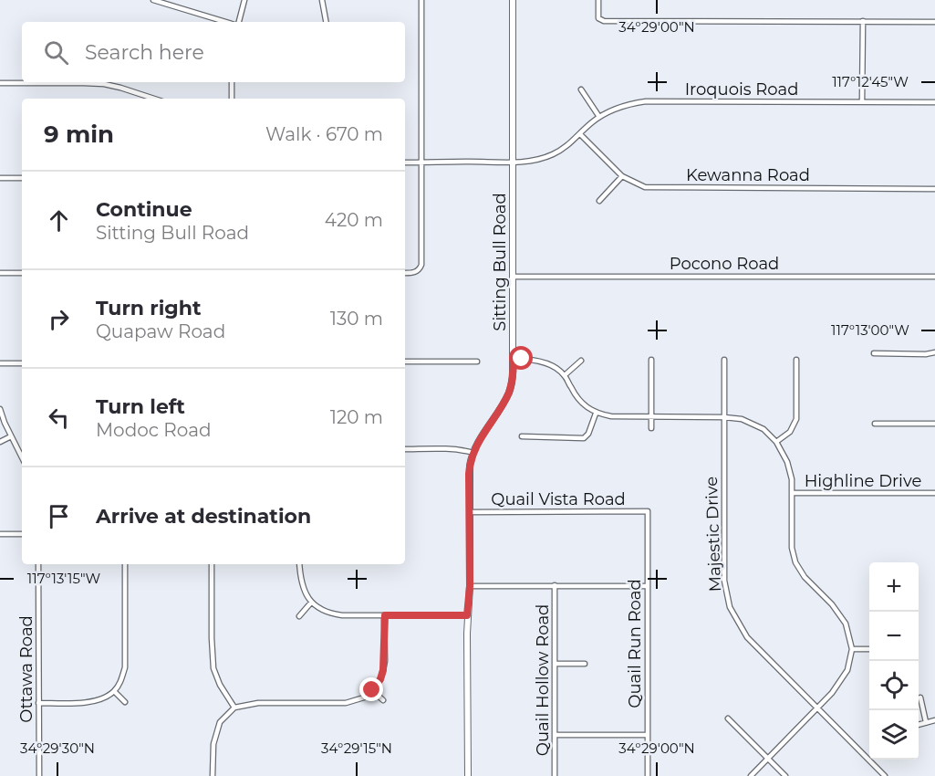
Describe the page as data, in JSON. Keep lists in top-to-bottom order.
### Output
{
  "streets": {
    "street": [
      "Iroquois Road",
      "Kewanna Road",
      "Sitting Bull Road",
      "Pocono Road",
      "Highline Drive",
      "Quail Vista Road",
      "Majestic Drive",
      "Quail Run Road",
      "Ottawa Road",
      "Quail Hollow Road"
    ]
  },
  "crossings": [
    ["Iroquois Road", "Kewanna Road"],
    ["Iroquois Road", "Sitting Bull Road"],
    ["Sitting Bull Road", "Pocono Road"],
    ["Sitting Bull Road", "Quail Vista Road"],
    ["Quail Vista Road", "Quail Run Road"]
  ],
  "page": {
    "search": "Search here",
    "heading": ["9 min", "Walk · 670 m"],
    "list": [
      ["Continue", "Sitting Bull Road", "420 m"],
      ["Turn right", "Quapaw Road", "130 m"],
      ["Turn left", "Modoc Road", "120 m"],
      "Arrive at destination"
    ],
    "map_buttons": ["+", "−"]
  },
  "coordinates": [
    "34°29'00\"N",
    "117°12'45\"W",
    "117°13'00\"W",
    "117°13'15\"W",
    "34°29'30\"N",
    "34°29'15\"N"
  ]
}
